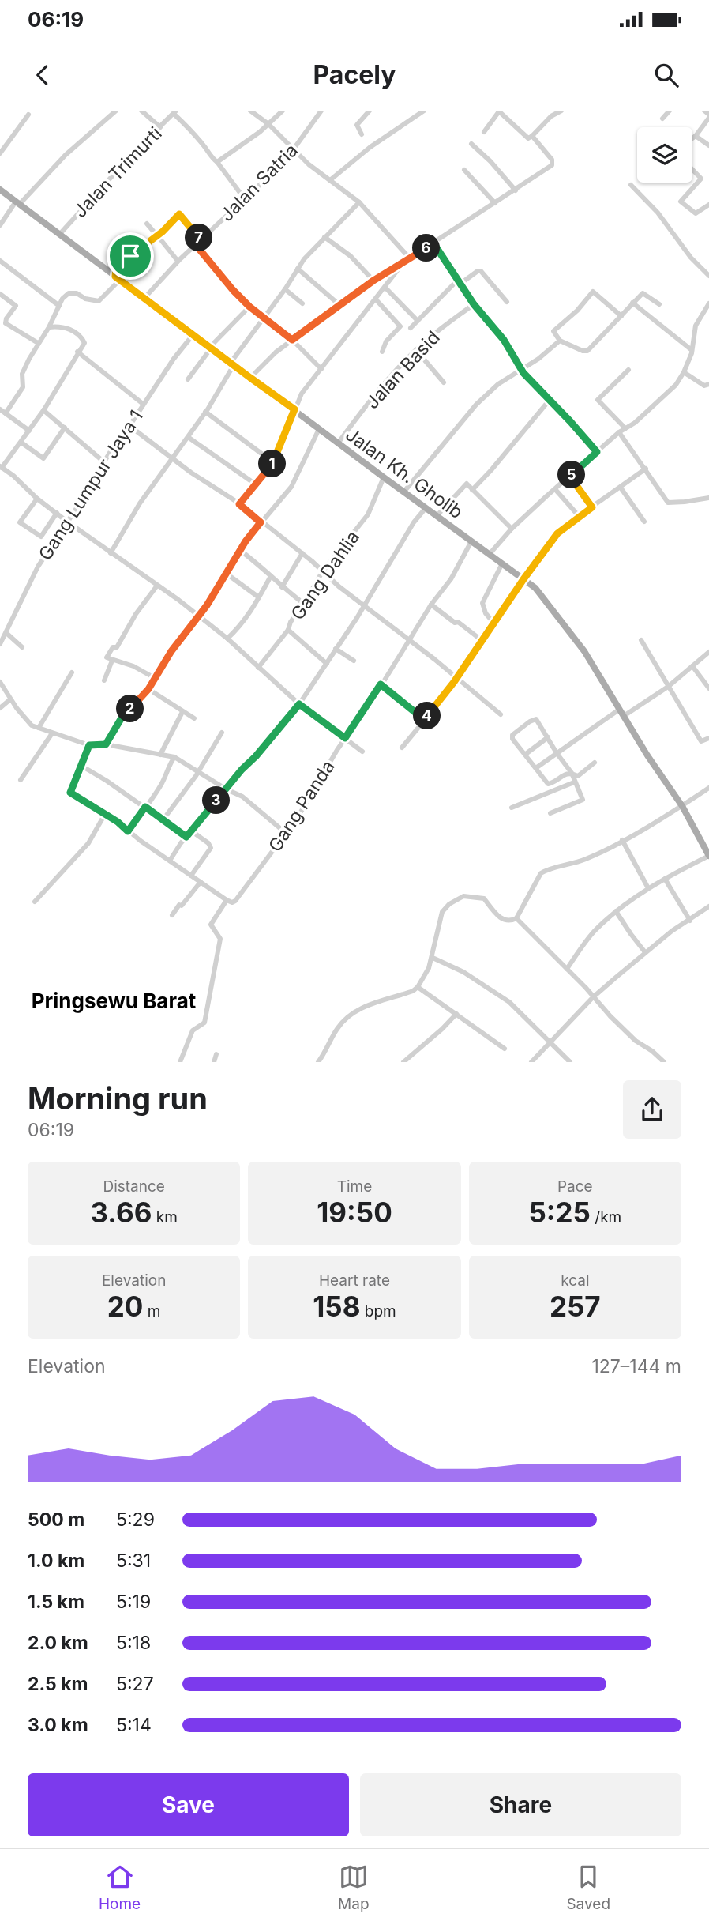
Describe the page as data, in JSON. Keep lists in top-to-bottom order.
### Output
{
  "streets": {
    "main road": ["Jalan Kh. Gholib"],
    "street": [
      "Jalan Trimurti",
      "Jalan Satria",
      "Jalan Basid",
      "Gang Lumpur Jaya 1",
      "Gang Dahlia",
      "Gang Panda"
    ]
  },
  "crossings": [
    ["Jalan Trimurti", "Jalan Kh. Gholib"],
    ["Jalan Satria", "Jalan Kh. Gholib"],
    ["Jalan Basid", "Jalan Kh. Gholib"],
    ["Jalan Kh. Gholib", "Gang Lumpur Jaya 1"],
    ["Jalan Kh. Gholib", "Gang Dahlia"],
    ["Jalan Kh. Gholib", "Gang Panda"]
  ],
  "districts": ["Pringsewu Barat"],
  "page": {
    "status": "06:19",
    "header": "Pacely",
    "pins": [
      "7",
      "6",
      "1",
      "5",
      "2",
      "4",
      "3"
    ],
    "heading": ["Morning run", "06:19"],
    "stats": [
      ["Distance", "3.66 km"],
      ["Time", "19:50"],
      ["Pace", "5:25 /km"],
      ["Elevation", "20 m"],
      ["Heart rate", "158 bpm"],
      ["kcal", "257"]
    ],
    "chart": ["Elevation", "127–144 m"],
    "list": [
      {
        "name": "500 m",
        "note": "5:29"
      },
      {
        "name": "1.0 km",
        "note": "5:31"
      },
      {
        "name": "1.5 km",
        "note": "5:19"
      },
      {
        "name": "2.0 km",
        "note": "5:18"
      },
      {
        "name": "2.5 km",
        "note": "5:27"
      },
      {
        "name": "3.0 km",
        "note": "5:14"
      }
    ],
    "buttons": ["Save", "Share"],
    "tabs": ["Home", "Map", "Saved"]
  }
}
